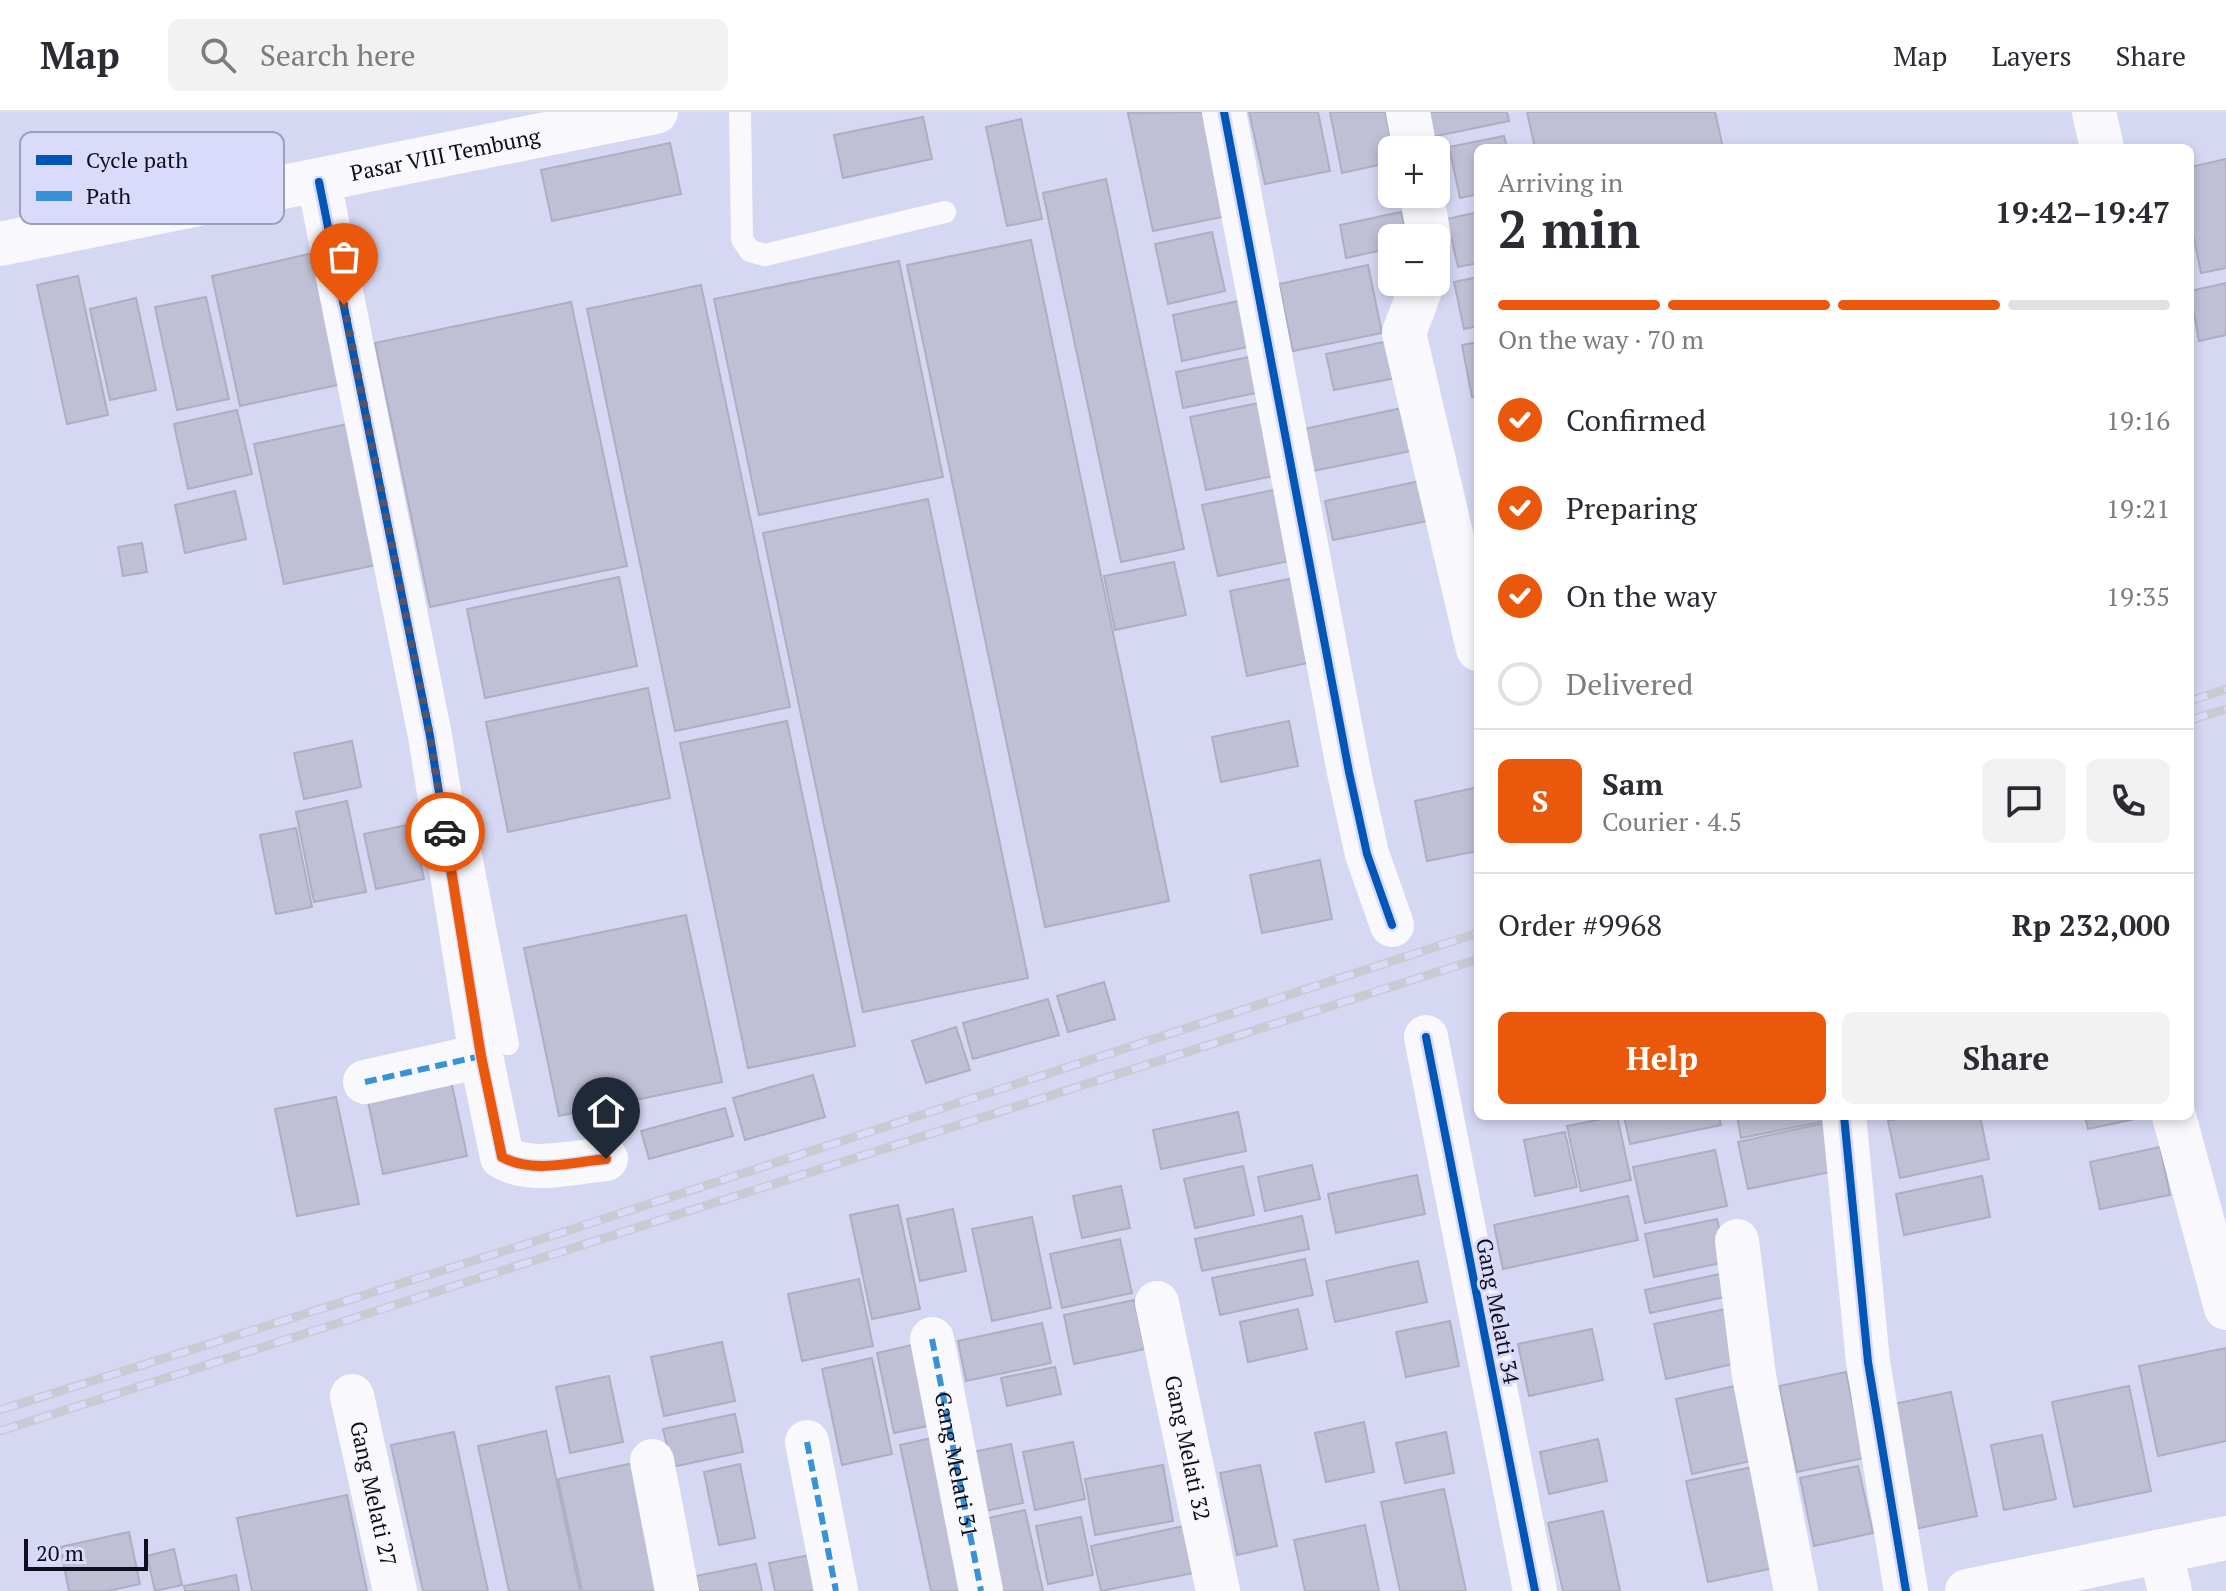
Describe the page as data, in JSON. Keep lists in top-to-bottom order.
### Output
{
  "streets": {
    "street": [
      "Pasar VIII Tembung",
      "Gang Melati 34",
      "Gang Melati 32",
      "Gang Melati 31",
      "Gang Melati 27"
    ]
  },
  "legend": ["Cycle path", "Path"],
  "scale_bar": "20 m",
  "page": {
    "header": "Map",
    "search": "Search here",
    "nav": ["Map", "Layers", "Share"],
    "map_buttons": ["+", "−"],
    "heading": ["2 min", "Arriving in", "19:42–19:47"],
    "panel": [
      "Sam",
      "Courier · 4.5",
      "Order #9968",
      "Rp 232,000"
    ],
    "bar": "On the way · 70 m",
    "list": [
      ["Confirmed", "19:16"],
      ["Preparing", "19:21"],
      ["On the way", "19:35"],
      "Delivered"
    ],
    "round": "S",
    "buttons": ["Help", "Share"],
    "scale": "20 m"
  }
}
